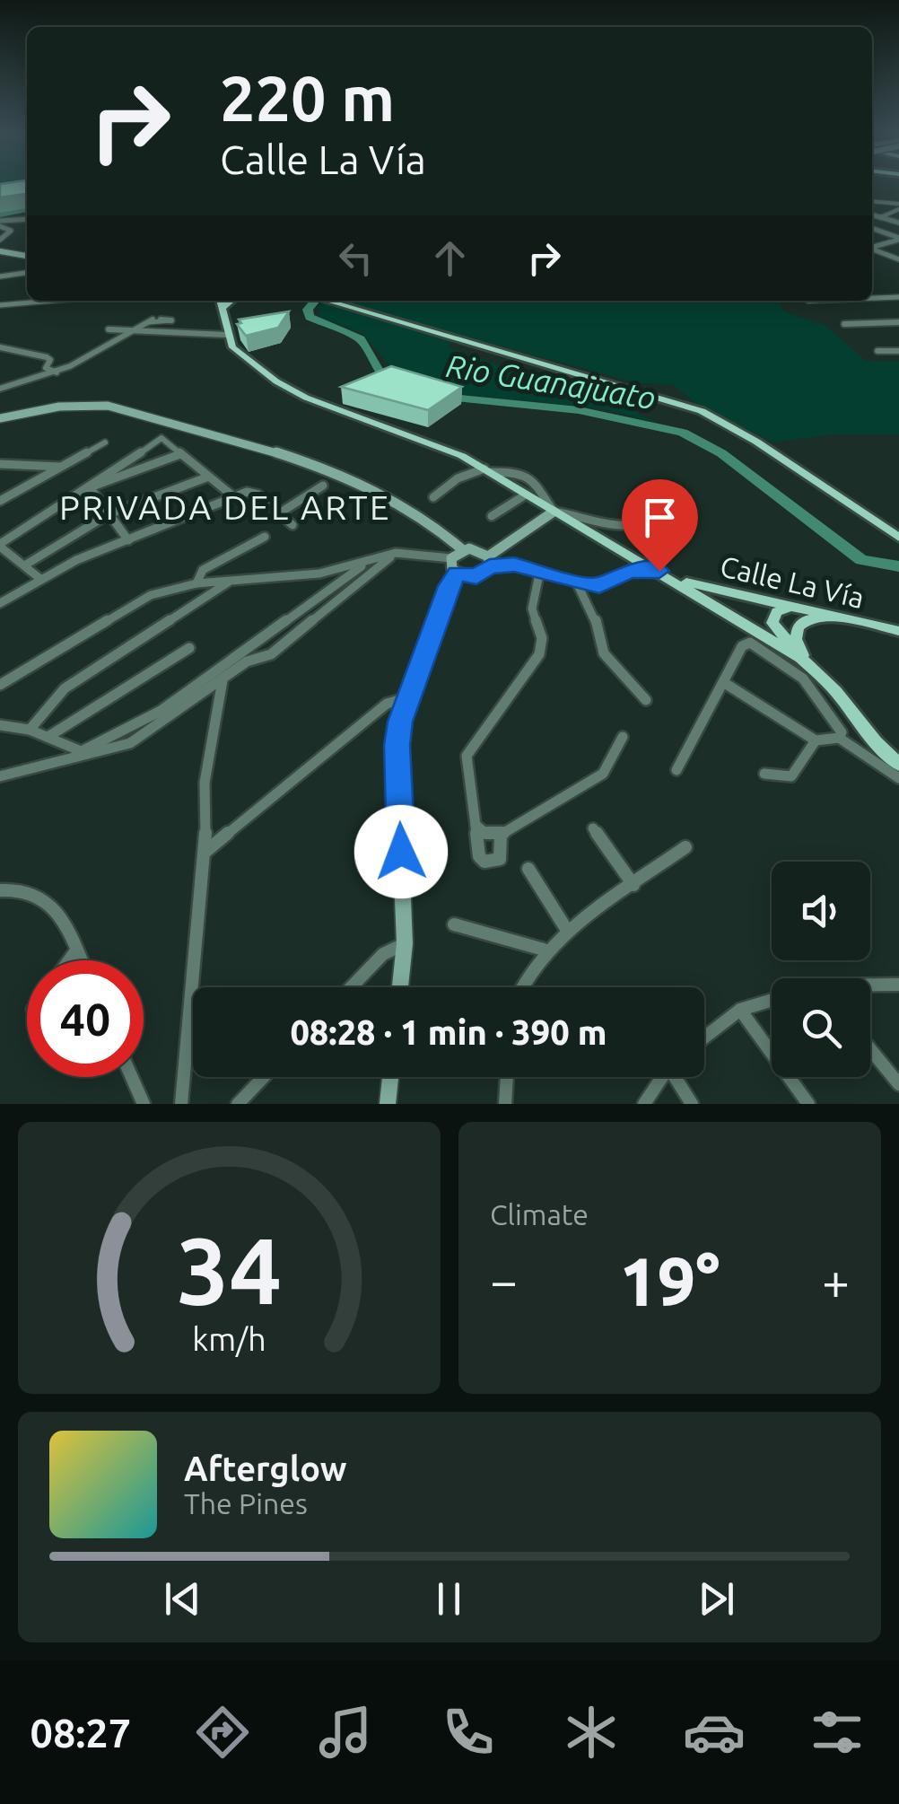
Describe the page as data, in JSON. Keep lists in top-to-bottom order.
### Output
{
  "streets": {
    "main road": ["Calle La Vía"]
  },
  "districts": ["PRIVADA DEL ARTE"],
  "water": ["Rio Guanajuato"],
  "page": {
    "turn": ["220 m", "Calle La Vía"],
    "limit": "40",
    "trip": "08:28 · 1 min · 390 m",
    "tile": "Climate",
    "heat": ["−", "19°", "+"],
    "song": ["Afterglow", "The Pines"],
    "tabs": "08:27",
    "gauge": ["34", "km/h"]
  }
}
